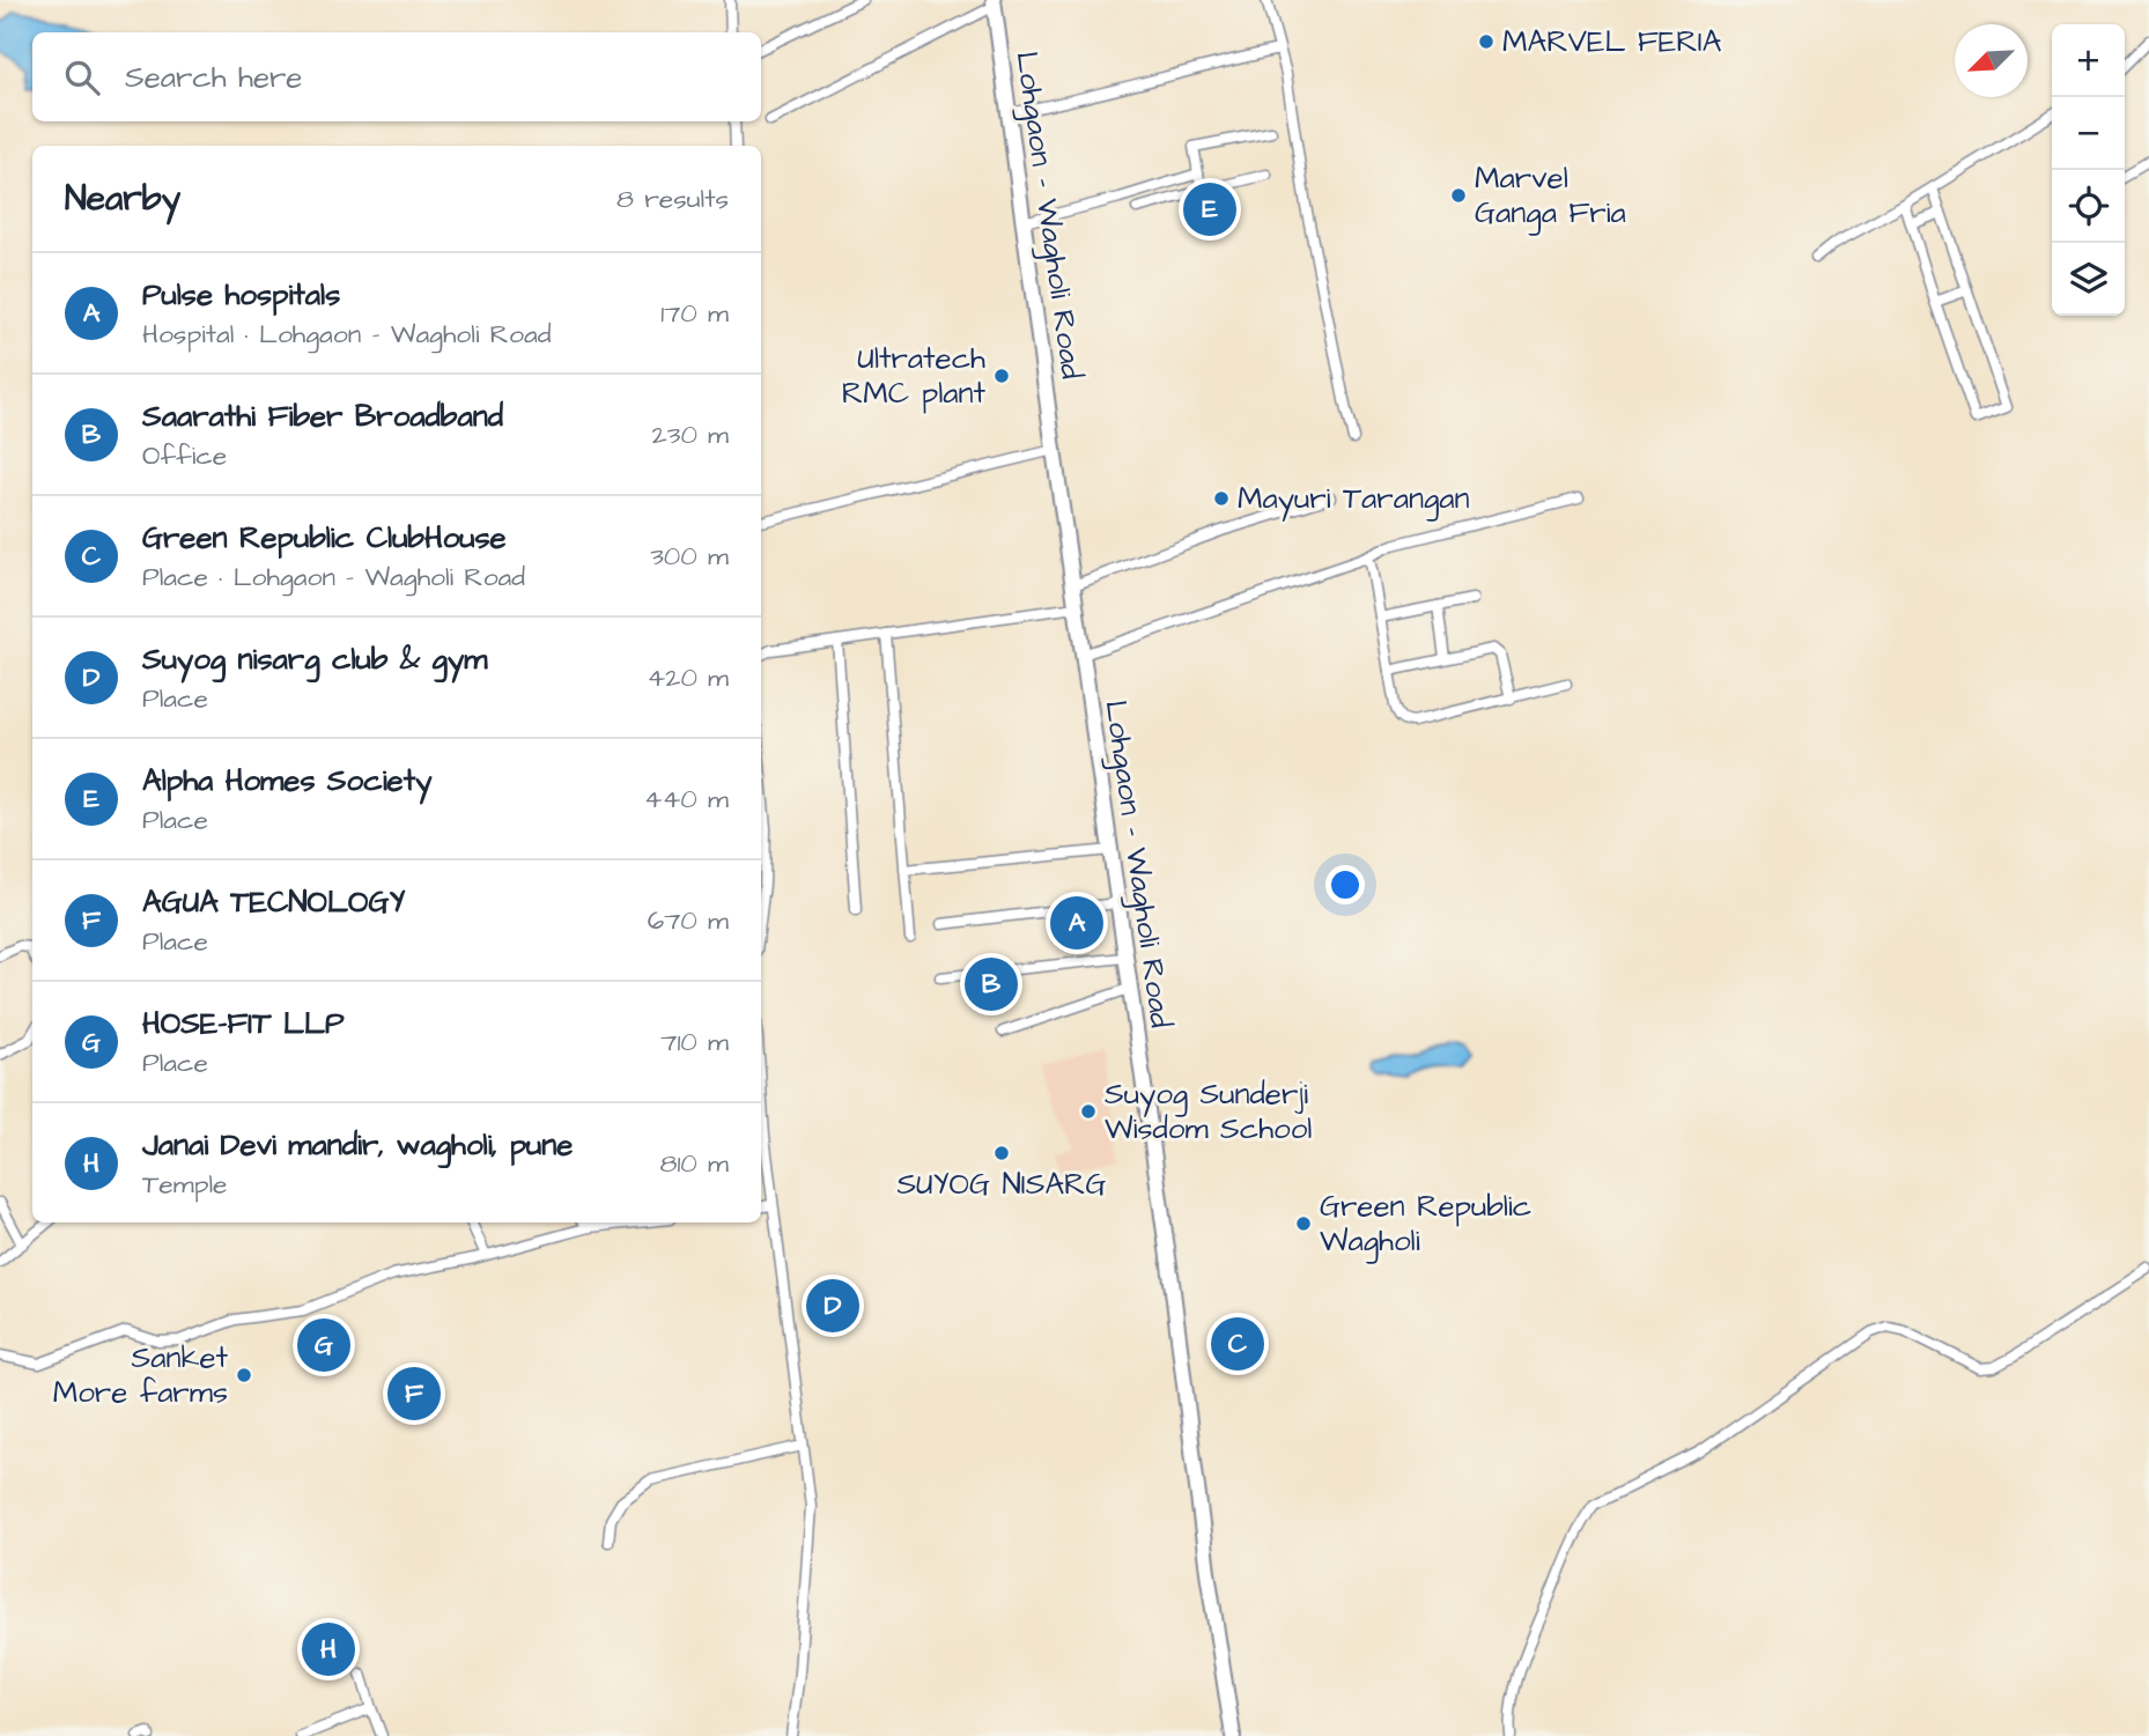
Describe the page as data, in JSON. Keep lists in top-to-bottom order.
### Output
{
  "streets": {
    "main road": ["Lohgaon - Wagholi Road"]
  },
  "places": [
    "MARVEL FERIA",
    "Marvel Ganga Fria",
    "Ultratech RMC plant",
    "Mayuri Tarangan",
    "Suyog Sunderji Wisdom School",
    "SUYOG NISARG",
    "Green Republic Wagholi",
    "Sanket More farms"
  ],
  "north": "bottom left",
  "page": {
    "map_buttons": ["+", "−"],
    "search": "Search here",
    "heading": ["Nearby", "8 results"],
    "pins": [
      "E",
      "A",
      "B",
      "D",
      "C",
      "G",
      "F",
      "H"
    ],
    "list": [
      {
        "mark": "A",
        "name": "Pulse hospitals",
        "note": "Hospital · Lohgaon - Wagholi Road",
        "value": "170 m"
      },
      {
        "mark": "B",
        "name": "Saarathi Fiber Broadband",
        "note": "Office",
        "value": "230 m"
      },
      {
        "mark": "C",
        "name": "Green Republic ClubHouse",
        "note": "Place · Lohgaon - Wagholi Road",
        "value": "300 m"
      },
      {
        "mark": "D",
        "name": "Suyog nisarg club & gym",
        "note": "Place",
        "value": "420 m"
      },
      {
        "mark": "E",
        "name": "Alpha Homes Society",
        "note": "Place",
        "value": "440 m"
      },
      {
        "mark": "F",
        "name": "AGUA TECNOLOGY",
        "note": "Place",
        "value": "670 m"
      },
      {
        "mark": "G",
        "name": "HOSE-FIT LLP",
        "note": "Place",
        "value": "710 m"
      },
      {
        "mark": "H",
        "name": "Janai Devi mandir, wagholi, pune",
        "note": "Temple",
        "value": "810 m"
      }
    ]
  }
}
